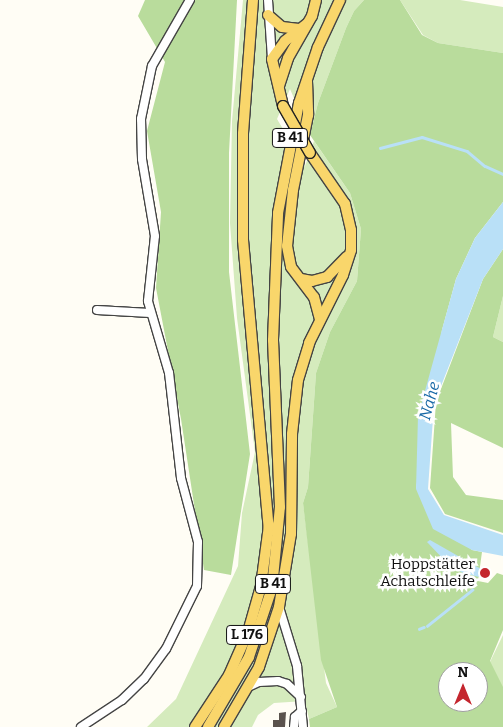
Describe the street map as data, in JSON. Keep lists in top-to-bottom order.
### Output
{
  "streets": {
    "main road": ["B 41", "L 176"]
  },
  "crossings": [
    ["B 41", "L 176"]
  ],
  "water": ["Nahe"],
  "places": ["Hoppstätter Achatschleife"],
  "north": "top"
}
